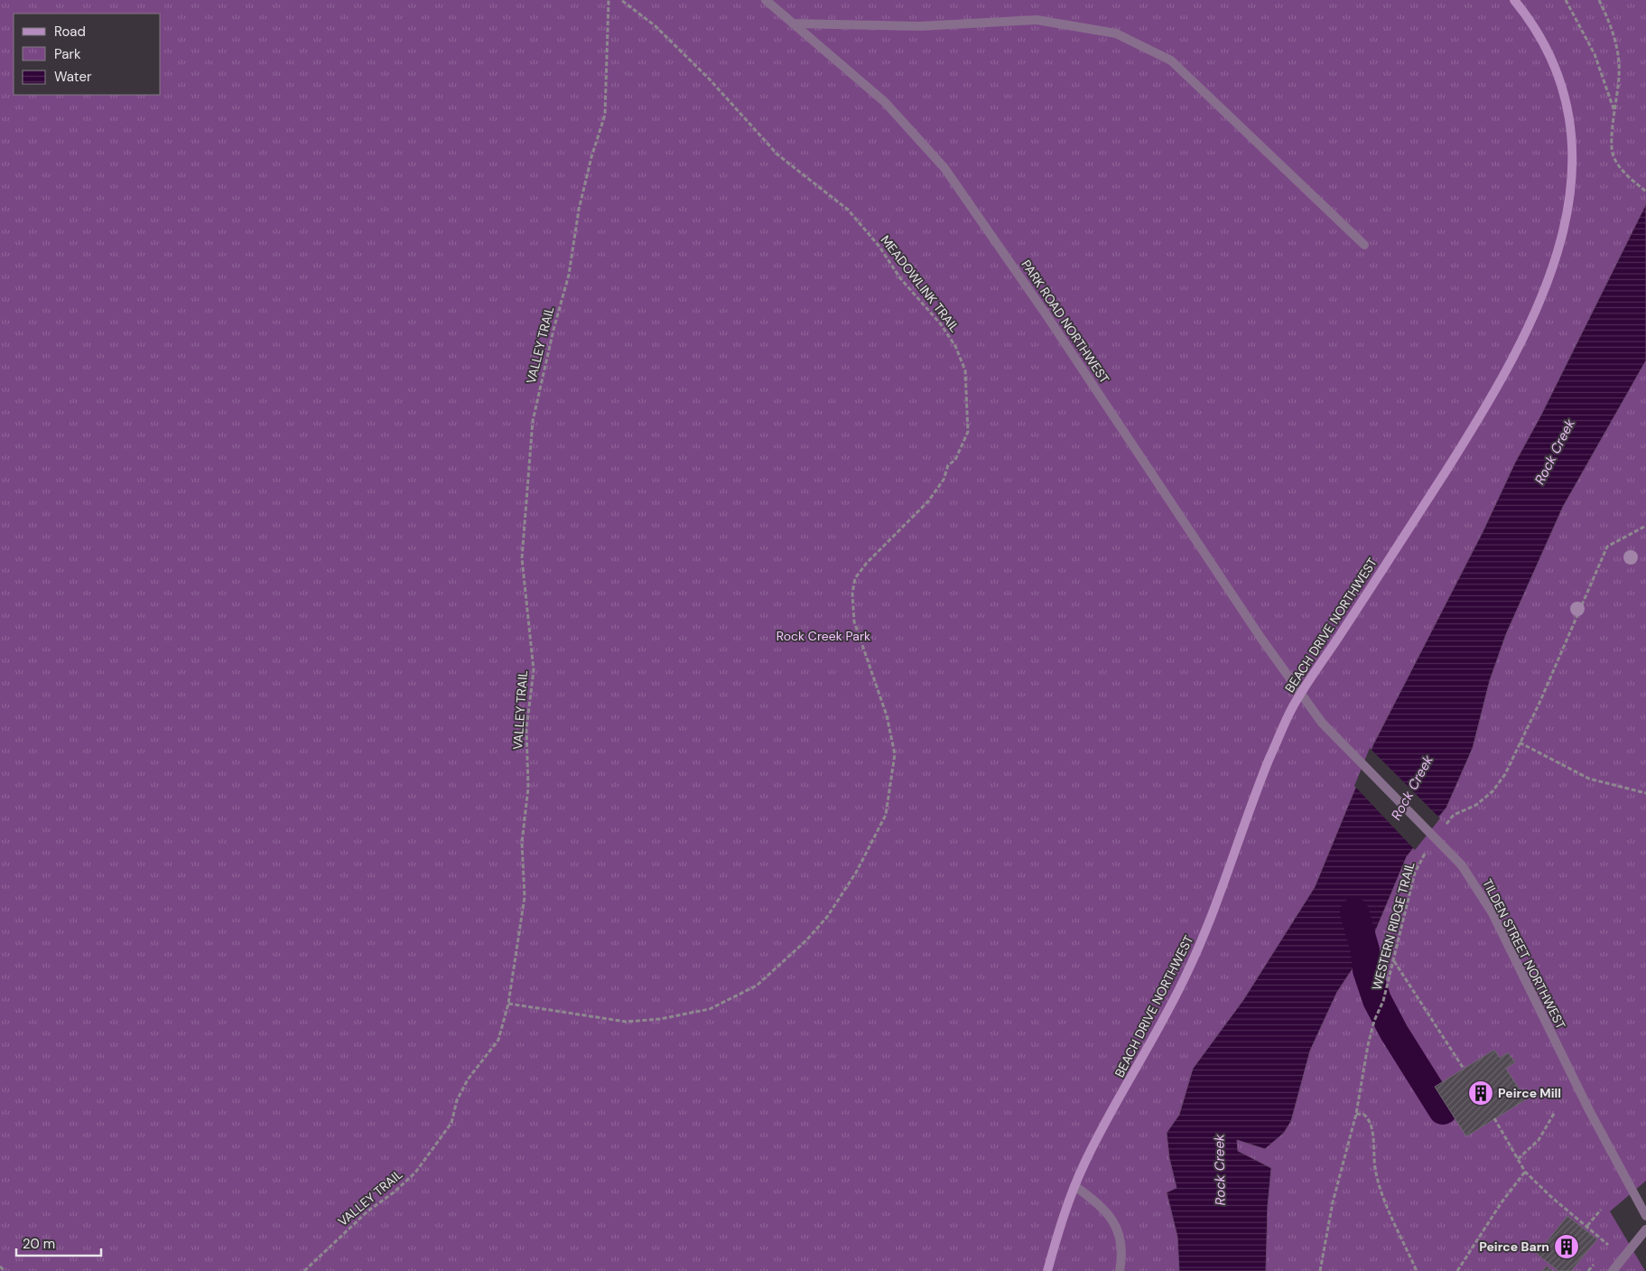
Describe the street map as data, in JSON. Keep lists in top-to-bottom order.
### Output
{
  "streets": {
    "main road": ["BEACH DRIVE NORTHWEST"],
    "street": ["PARK ROAD NORTHWEST", "TILDEN STREET NORTHWEST"],
    "path": ["MEADOWLINK TRAIL", "VALLEY TRAIL", "WESTERN RIDGE TRAIL"]
  },
  "crossings": [
    ["MEADOWLINK TRAIL", "VALLEY TRAIL"],
    ["PARK ROAD NORTHWEST", "BEACH DRIVE NORTHWEST"],
    ["PARK ROAD NORTHWEST", "TILDEN STREET NORTHWEST"],
    ["BEACH DRIVE NORTHWEST", "TILDEN STREET NORTHWEST"]
  ],
  "water": ["Rock Creek"],
  "parks": ["Rock Creek Park"],
  "places": {
    "building": ["Peirce Mill", "Peirce Barn"]
  },
  "legend": ["Road", "Park", "Water"],
  "scale_bar": "20 m"
}
